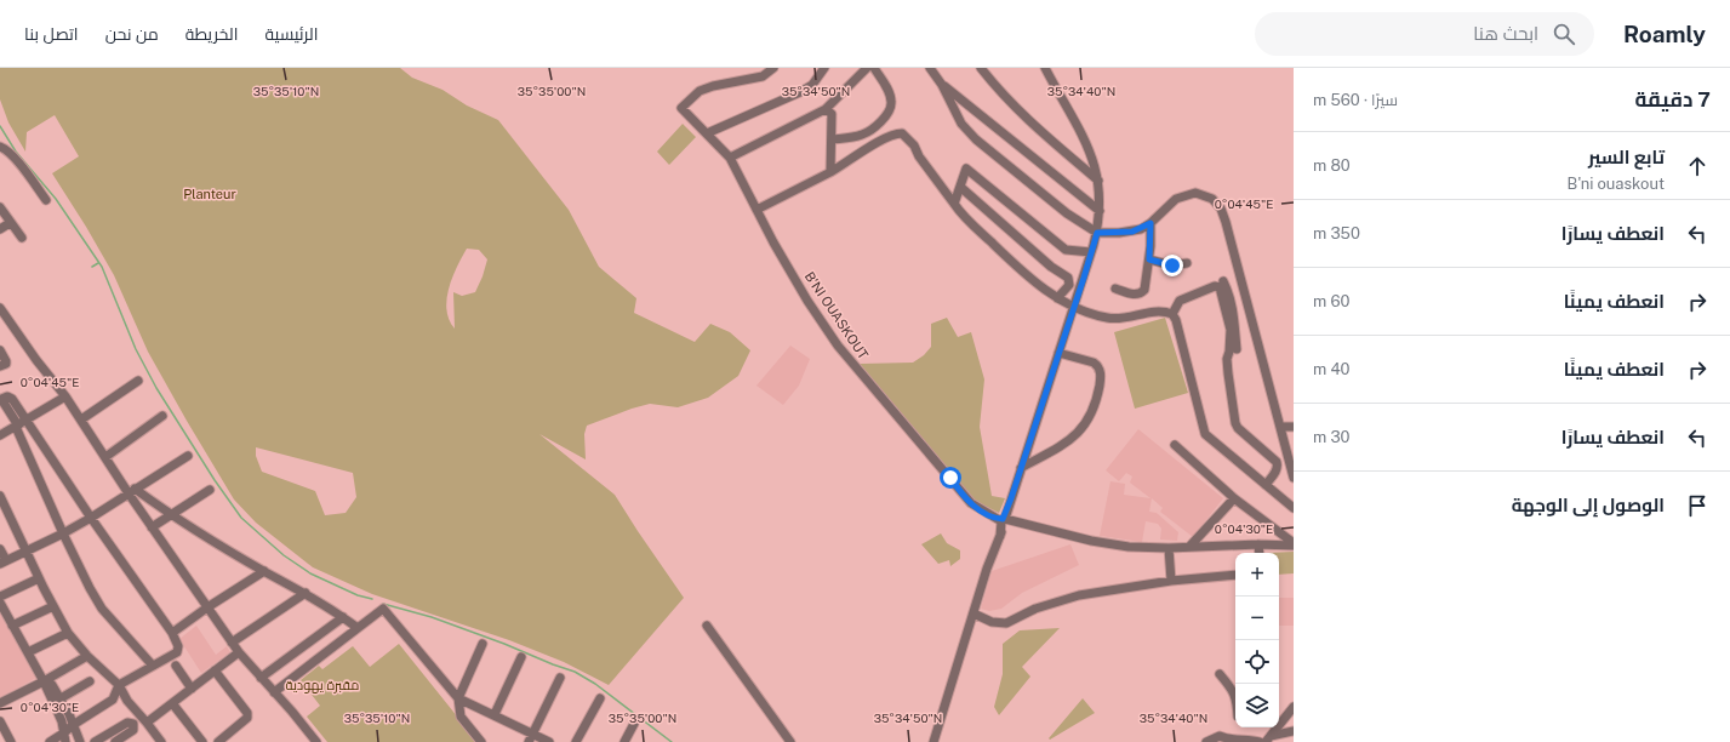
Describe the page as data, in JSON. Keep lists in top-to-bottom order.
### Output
{
  "streets": {
    "street": ["B'NI OUASKOUT"]
  },
  "parks": ["Planteur", "مقبرة يهودية"],
  "page": {
    "header": "Roamly",
    "search": "ابحث هنا",
    "nav": [
      "الرئيسية",
      "الخريطة",
      "من نحن",
      "اتصل بنا"
    ],
    "heading": ["7 دقيقة", "سيرًا · 560 m"],
    "list": [
      ["تابع السير", "B'ni ouaskout", "80 m"],
      ["انعطف يسارًا", "350 m"],
      ["انعطف يمينًا", "60 m"],
      ["انعطف يمينًا", "40 m"],
      ["انعطف يسارًا", "30 m"],
      "الوصول إلى الوجهة"
    ],
    "map_buttons": ["+", "−"]
  },
  "coordinates": [
    "35°35'10\"N",
    "35°35'00\"N",
    "35°34'50\"N",
    "35°34'40\"N",
    "0°04'45\"E",
    "0°04'30\"E"
  ]
}
